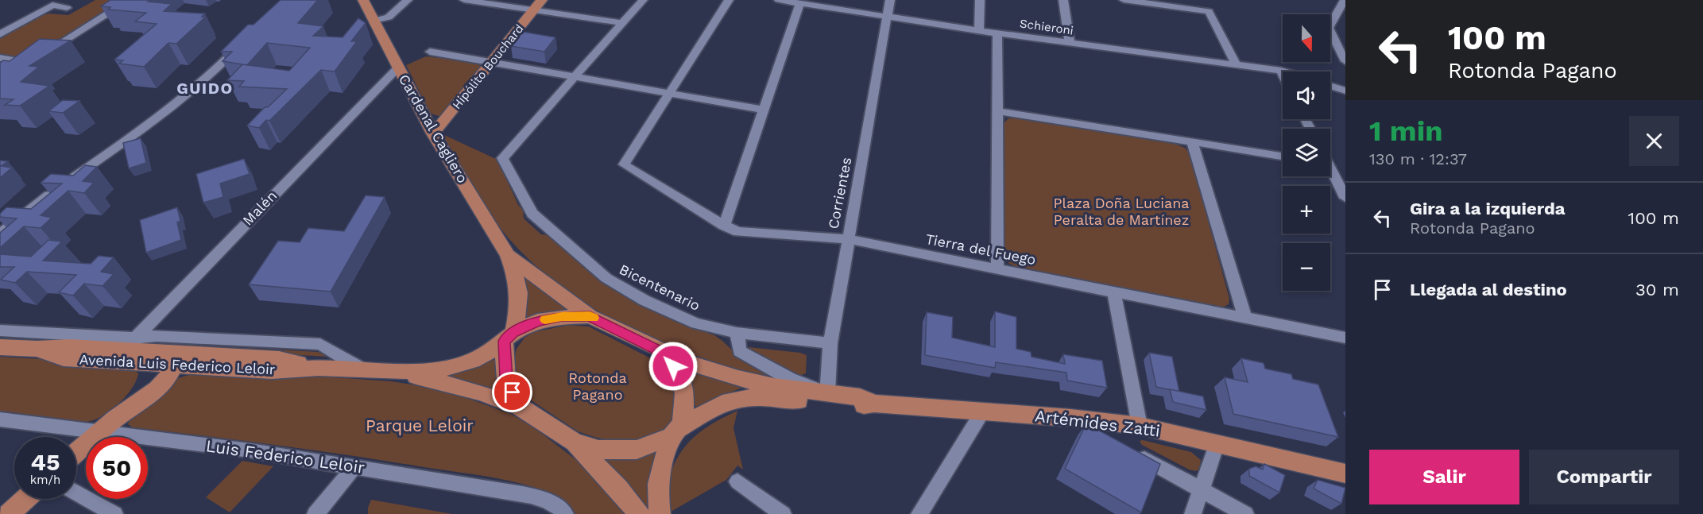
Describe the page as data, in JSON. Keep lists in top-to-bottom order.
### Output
{
  "streets": {
    "main road": [
      "Hipólito Bouchard",
      "Cardenal Cagliero",
      "Avenida Luis Federico Leloir",
      "Artémides Zatti"
    ],
    "street": [
      "Schieroni",
      "Corrientes",
      "Malén",
      "Tierra del Fuego",
      "Bicentenario",
      "Luis Federico Leloir"
    ]
  },
  "crossings": [
    ["Schieroni", "Corrientes"],
    ["Hipólito Bouchard", "Cardenal Cagliero"],
    ["Cardenal Cagliero", "Malén"],
    ["Cardenal Cagliero", "Avenida Luis Federico Leloir"],
    ["Cardenal Cagliero", "Artémides Zatti"],
    ["Corrientes", "Tierra del Fuego"],
    ["Corrientes", "Bicentenario"],
    ["Corrientes", "Artémides Zatti"],
    ["Malén", "Avenida Luis Federico Leloir"],
    ["Avenida Luis Federico Leloir", "Artémides Zatti"]
  ],
  "districts": ["GUIDO"],
  "parks": ["Plaza Doña Luciana Peralta de Martínez", "Rotonda Pagano", "Parque Leloir"],
  "north": "bottom",
  "page": {
    "turn": ["100 m", "Rotonda Pagano"],
    "map_buttons": ["+", "−"],
    "heading": ["1 min", "130 m · 12:37"],
    "list": [
      {
        "name": "Gira a la izquierda",
        "note": "Rotonda Pagano",
        "value": "100 m"
      },
      {
        "name": "Llegada al destino",
        "value": "30 m"
      }
    ],
    "speed": "45 km/h",
    "limit": "50",
    "buttons": ["Salir", "Compartir"]
  }
}
